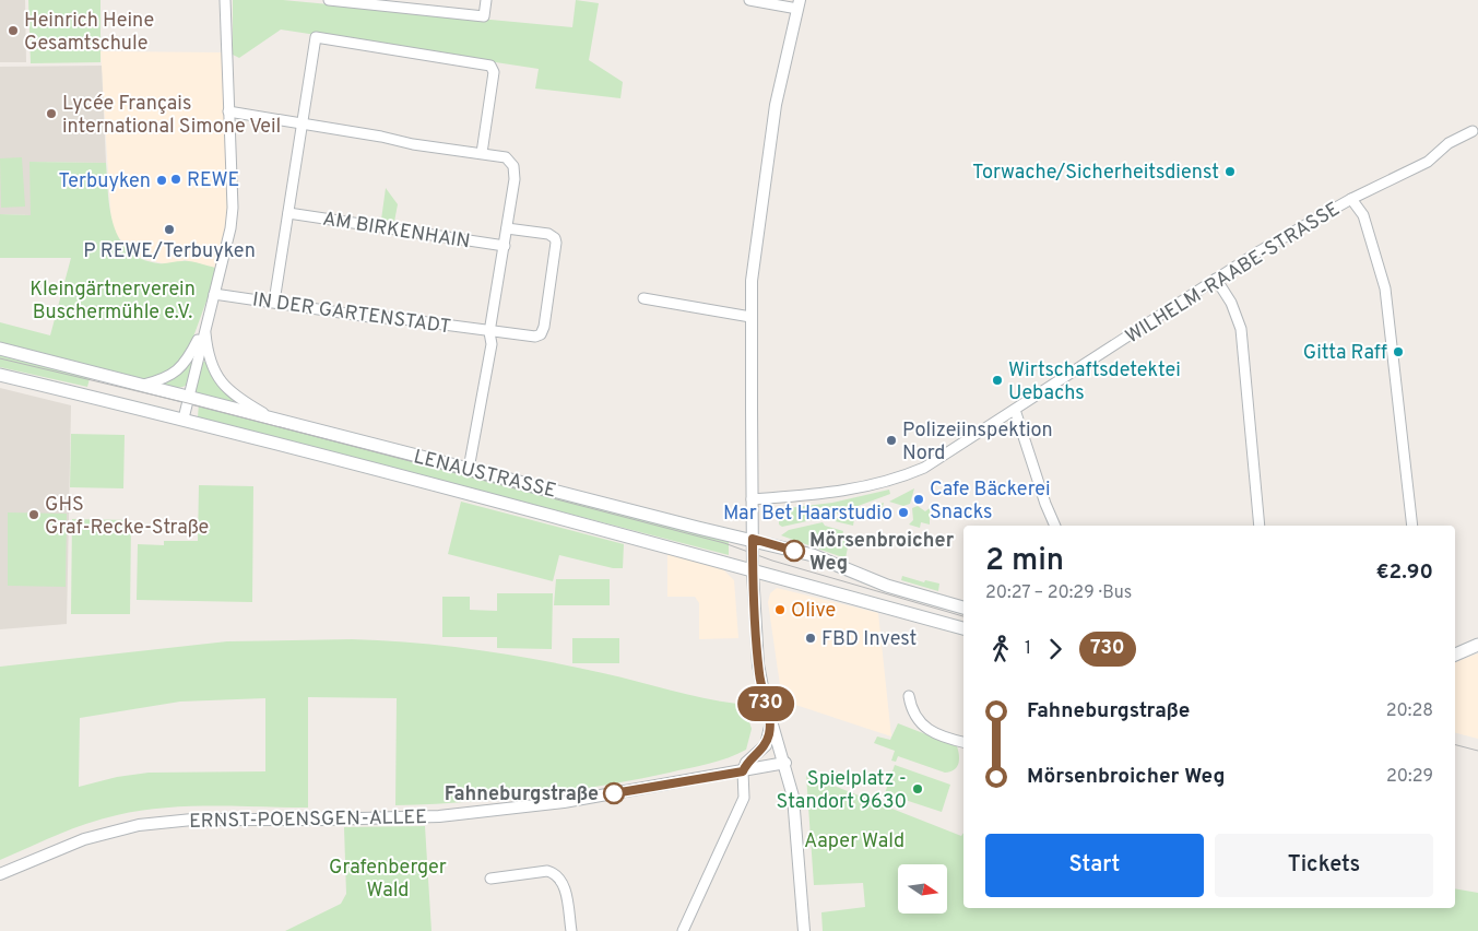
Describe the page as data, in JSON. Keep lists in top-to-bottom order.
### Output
{
  "streets": {
    "main road": ["LENAUSTRASSE"],
    "street": [
      "AM BIRKENHAIN",
      "WILHELM-RAABE-STRASSE",
      "IN DER GARTENSTADT",
      "ERNST-POENSGEN-ALLEE"
    ]
  },
  "parks": ["Kleingärtnerverein Buschermühle e.V.", "Aaper Wald", "Grafenberger Wald"],
  "places": [
    "Heinrich Heine Gesamtschule",
    "Lycée Français international Simone Veil",
    "Torwache/Sicherheitsdienst",
    "REWE",
    "Terbuyken",
    "P REWE/Terbuyken",
    "Gitta Raff",
    "Wirtschaftsdetektei Uebachs",
    "Polizeiinspektion Nord",
    "Cafe Bäckerei Snacks",
    "Mar Bet Haarstudio",
    "GHS Graf-Recke-Straße",
    "Mörsenbroicher Weg",
    "Olive",
    "FBD Invest",
    "Spielplatz - Standort 9630",
    "Fahneburgstraße"
  ],
  "lines": ["bus line 730"],
  "north": "right",
  "page": {
    "on_map": "730",
    "heading": ["2 min", "20:27 – 20:29 · Bus", "€2.90"],
    "legs": ["1", "730"],
    "list": [
      {
        "name": "Fahneburgstraße",
        "value": "20:28"
      },
      {
        "name": "Mörsenbroicher Weg",
        "value": "20:29"
      }
    ],
    "buttons": ["Start", "Tickets"]
  }
}
